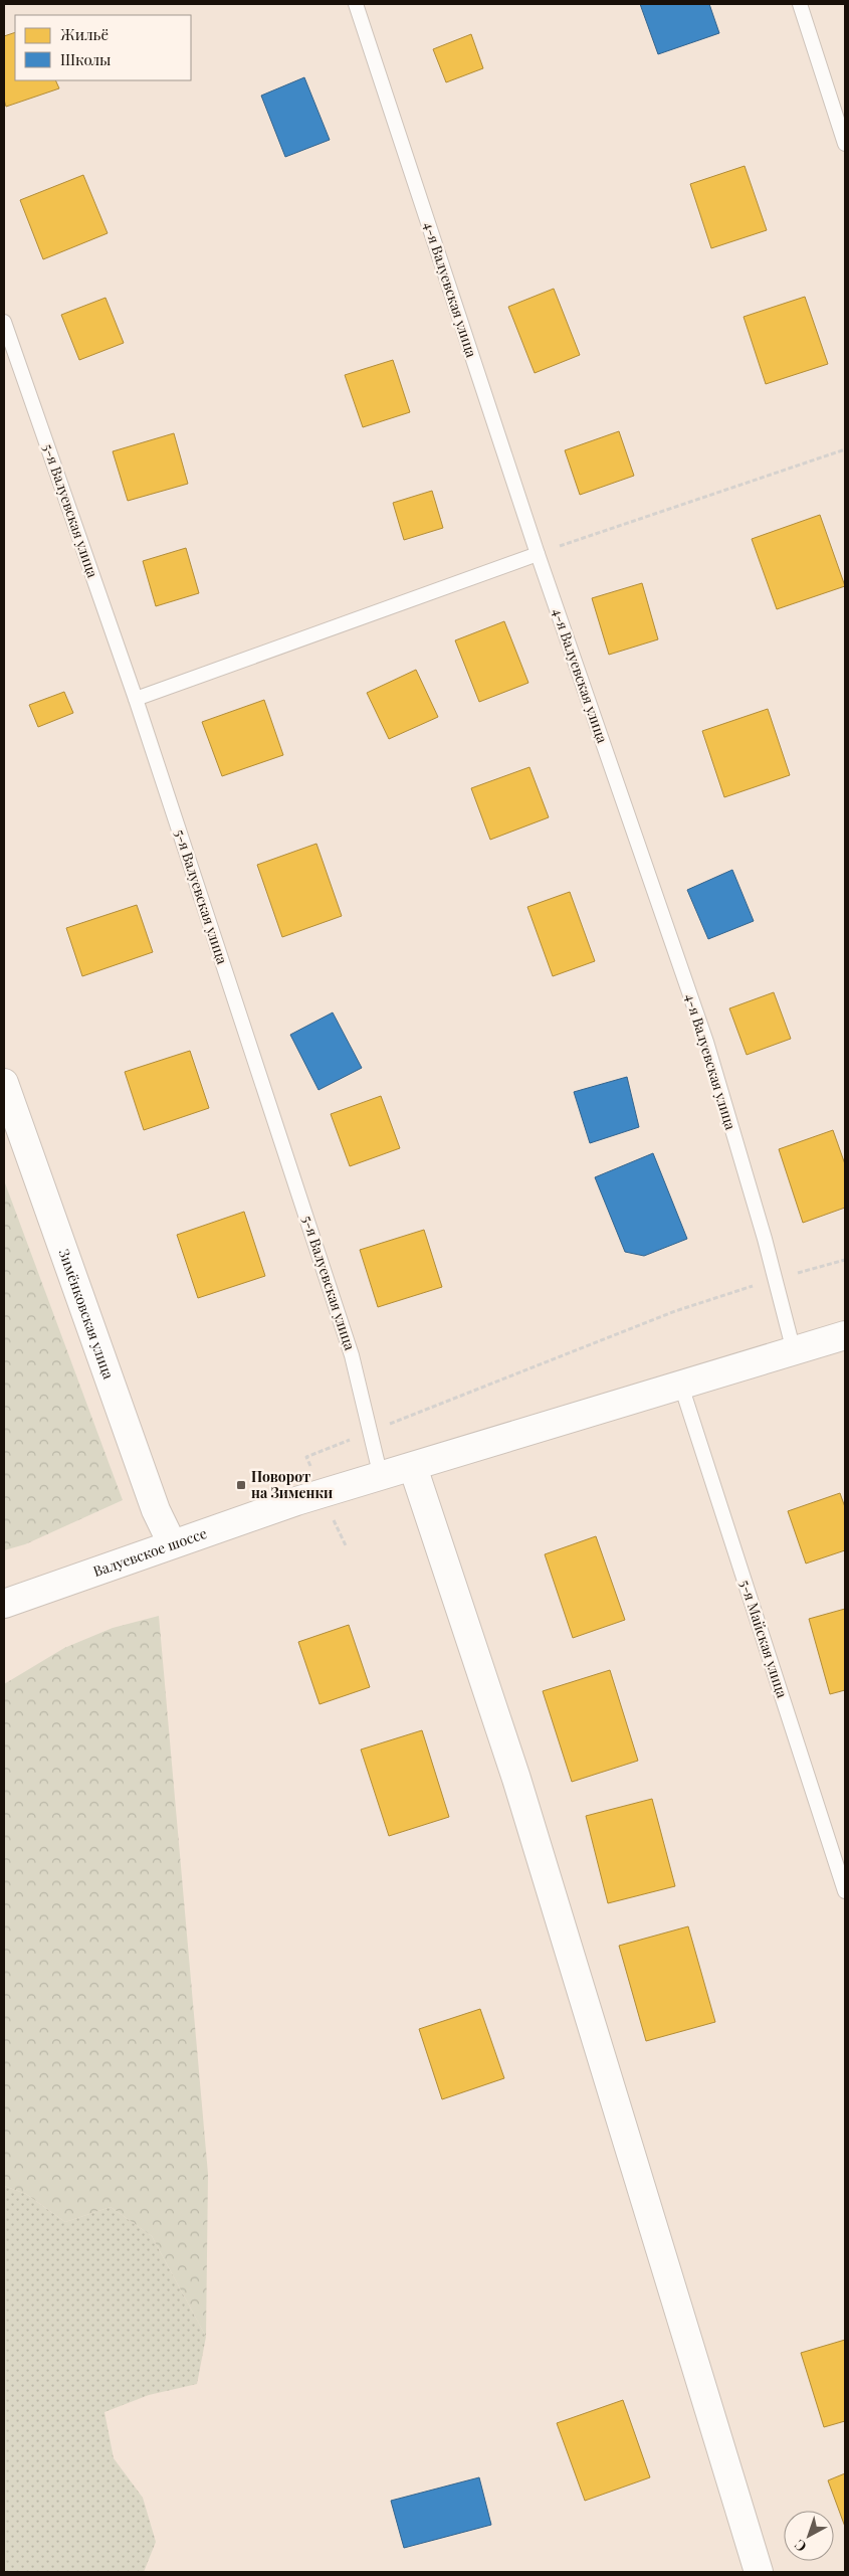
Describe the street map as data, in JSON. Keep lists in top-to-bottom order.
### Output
{
  "streets": {
    "street": ["Зимёнковская улица", "Валуевское шоссе"],
    "lane": ["4-я Валуевская улица", "5-я Валуевская улица", "5-я Майская улица"]
  },
  "crossings": [
    ["4-я Валуевская улица", "Валуевское шоссе"],
    ["5-я Валуевская улица", "Валуевское шоссе"],
    ["Зимёнковская улица", "Валуевское шоссе"],
    ["Валуевское шоссе", "5-я Майская улица"]
  ],
  "places": {
    "transit": ["Поворот на Зименки"]
  },
  "legend": ["Жильё", "Школы"],
  "north": "bottom left"
}
